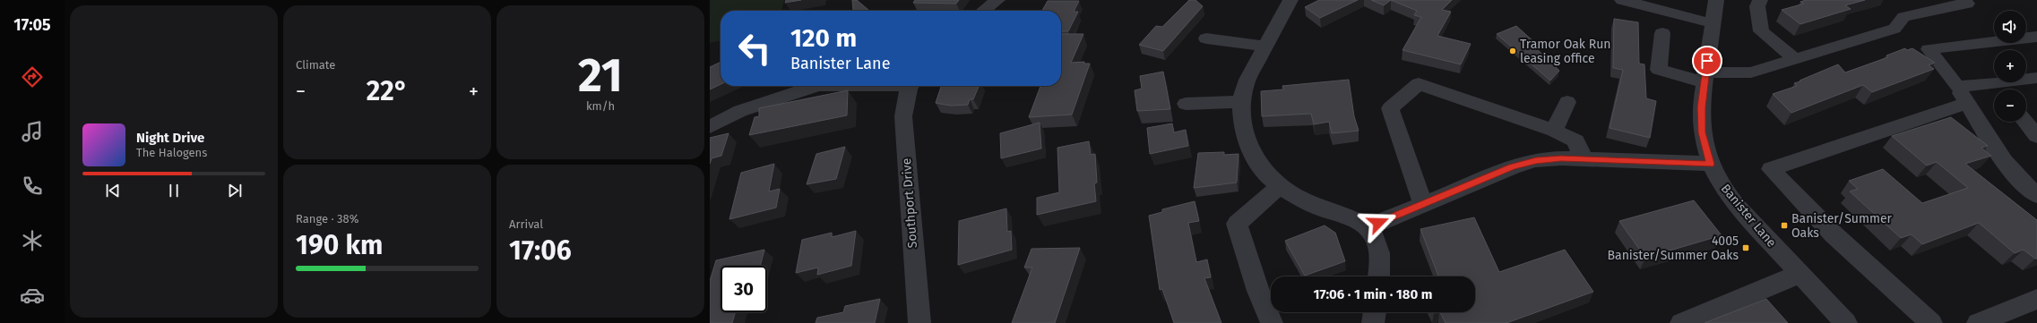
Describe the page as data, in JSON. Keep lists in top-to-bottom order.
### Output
{
  "streets": {
    "street": ["Southport Drive", "Banister Lane"]
  },
  "places": {
    "other": ["Tramor Oak Run leasing office"],
    "transit": ["Banister/Summer Oaks", "4005 Banister/Summer Oaks"]
  },
  "page": {
    "tabs": "17:05",
    "tile": [
      "Climate",
      ["21", "km/h"],
      ["Range · 38%", "190 km"],
      ["Arrival", "17:06"]
    ],
    "map_buttons": ["+", "−"],
    "turn": ["120 m", "Banister Lane"],
    "heat": ["−", "22°", "+"],
    "song": ["Night Drive", "The Halogens"],
    "limit": "30",
    "trip": "17:06 · 1 min · 180 m"
  }
}
